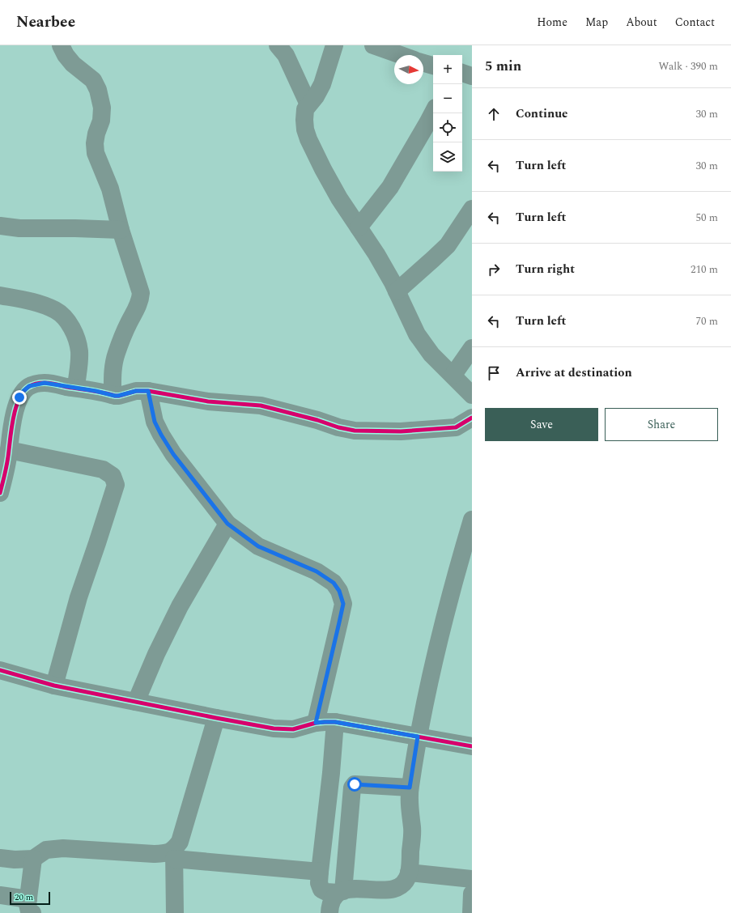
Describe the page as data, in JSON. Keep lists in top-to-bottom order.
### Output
{
  "scale_bar": "20 m",
  "north": "right",
  "page": {
    "header": "Nearbee",
    "nav": [
      "Home",
      "Map",
      "About",
      "Contact"
    ],
    "heading": ["5 min", "Walk · 390 m"],
    "map_buttons": ["+", "−"],
    "list": [
      ["Continue", "30 m"],
      ["Turn left", "30 m"],
      ["Turn left", "50 m"],
      ["Turn right", "210 m"],
      ["Turn left", "70 m"],
      "Arrive at destination"
    ],
    "buttons": ["Save", "Share"],
    "scale": "20 m"
  }
}
